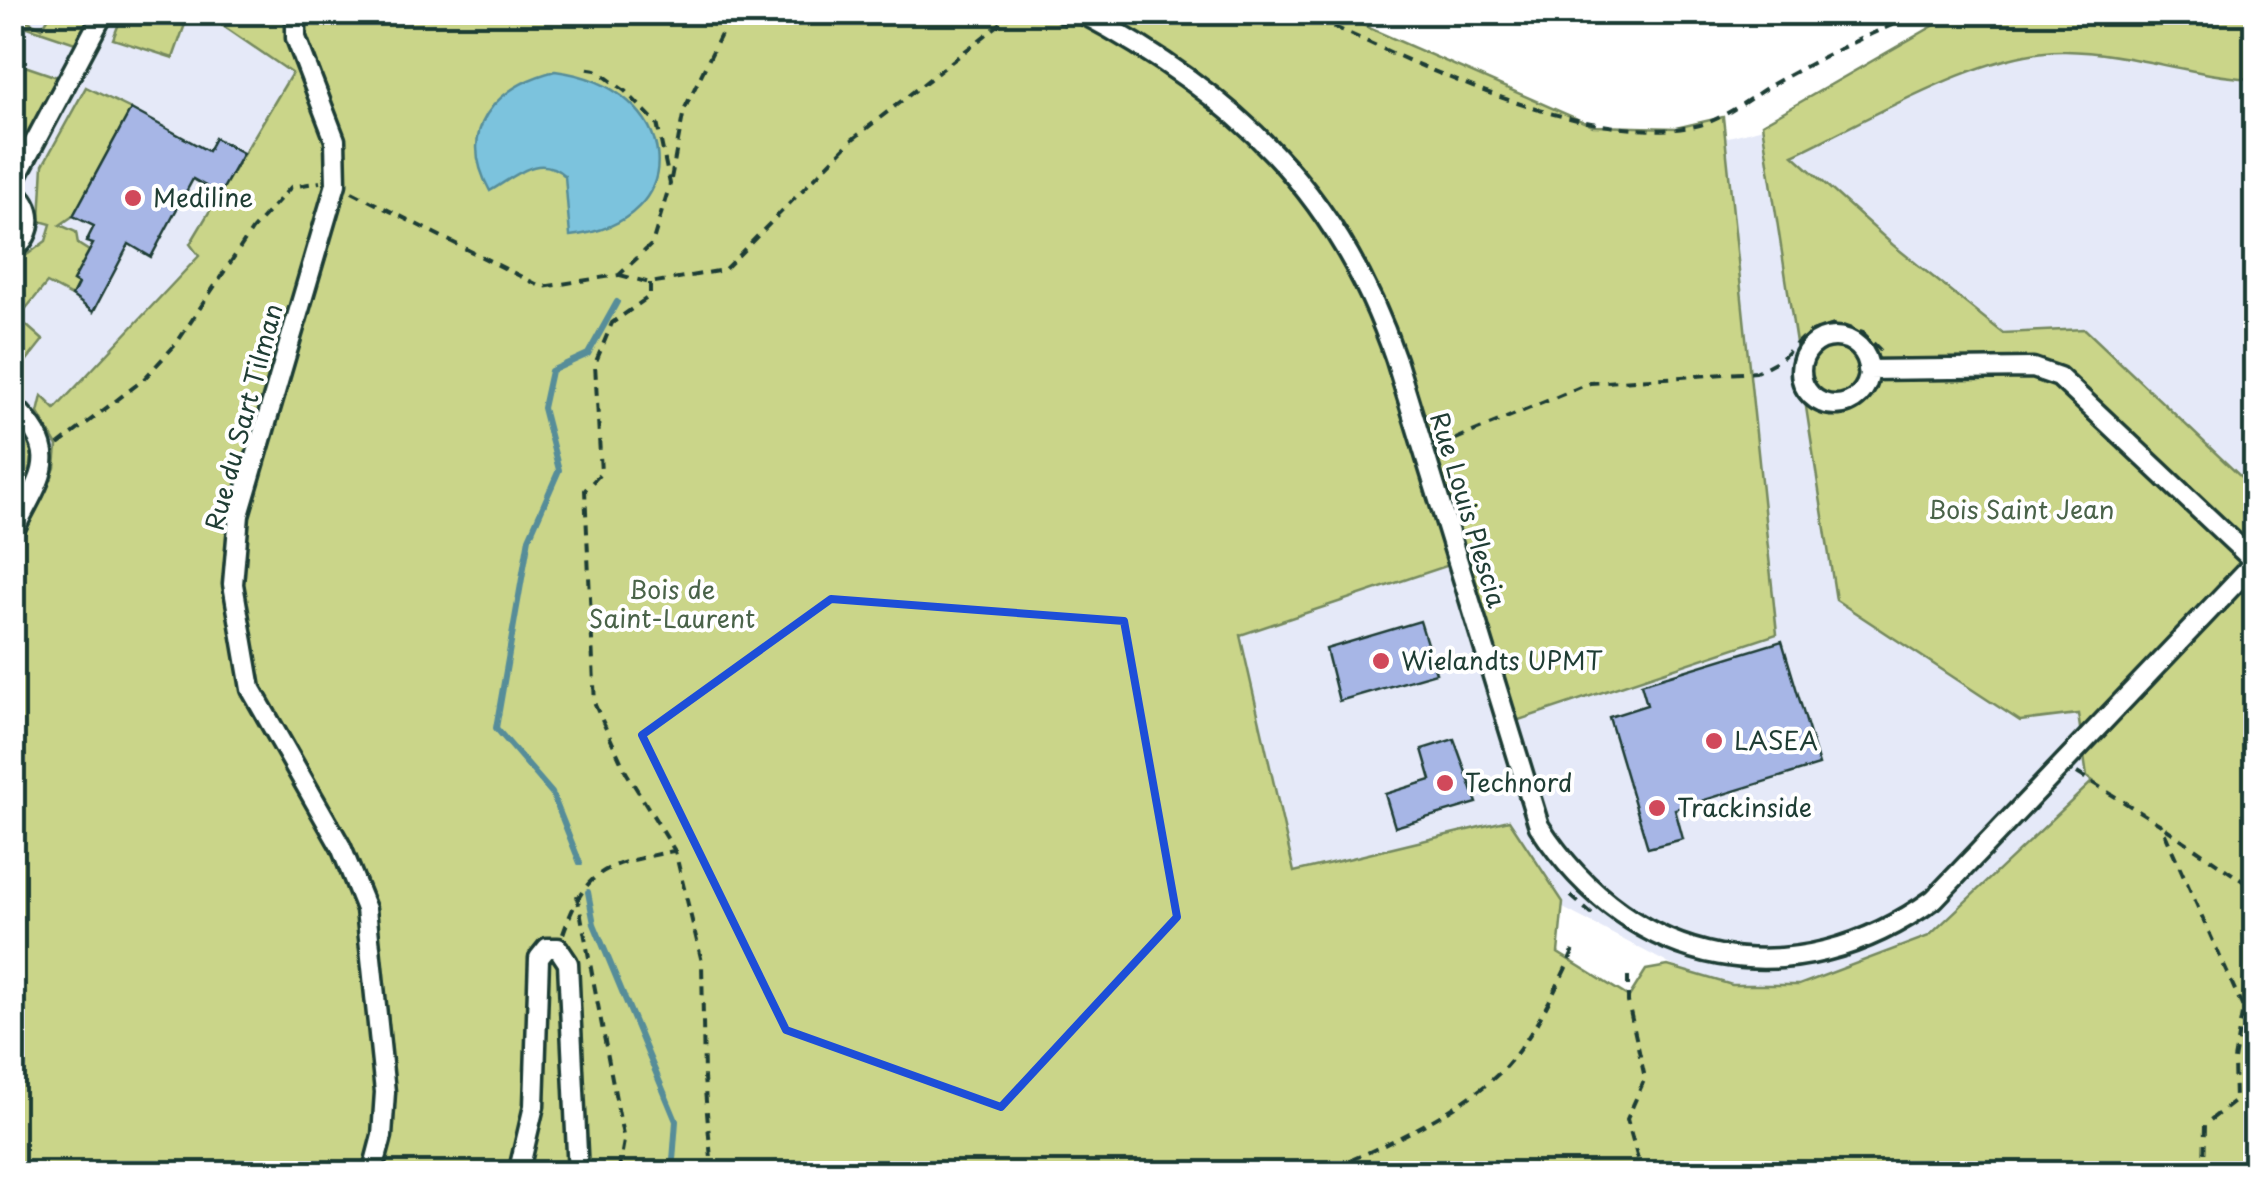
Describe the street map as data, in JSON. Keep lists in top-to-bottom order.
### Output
{
  "streets": {
    "street": ["Rue du Sart Tilman", "Rue Louis Plescia"]
  },
  "parks": ["Bois Saint Jean", "Bois de Saint-Laurent"],
  "places": [
    "Mediline",
    "Wielandts UPMT",
    "LASEA",
    "Technord",
    "Trackinside"
  ]
}
